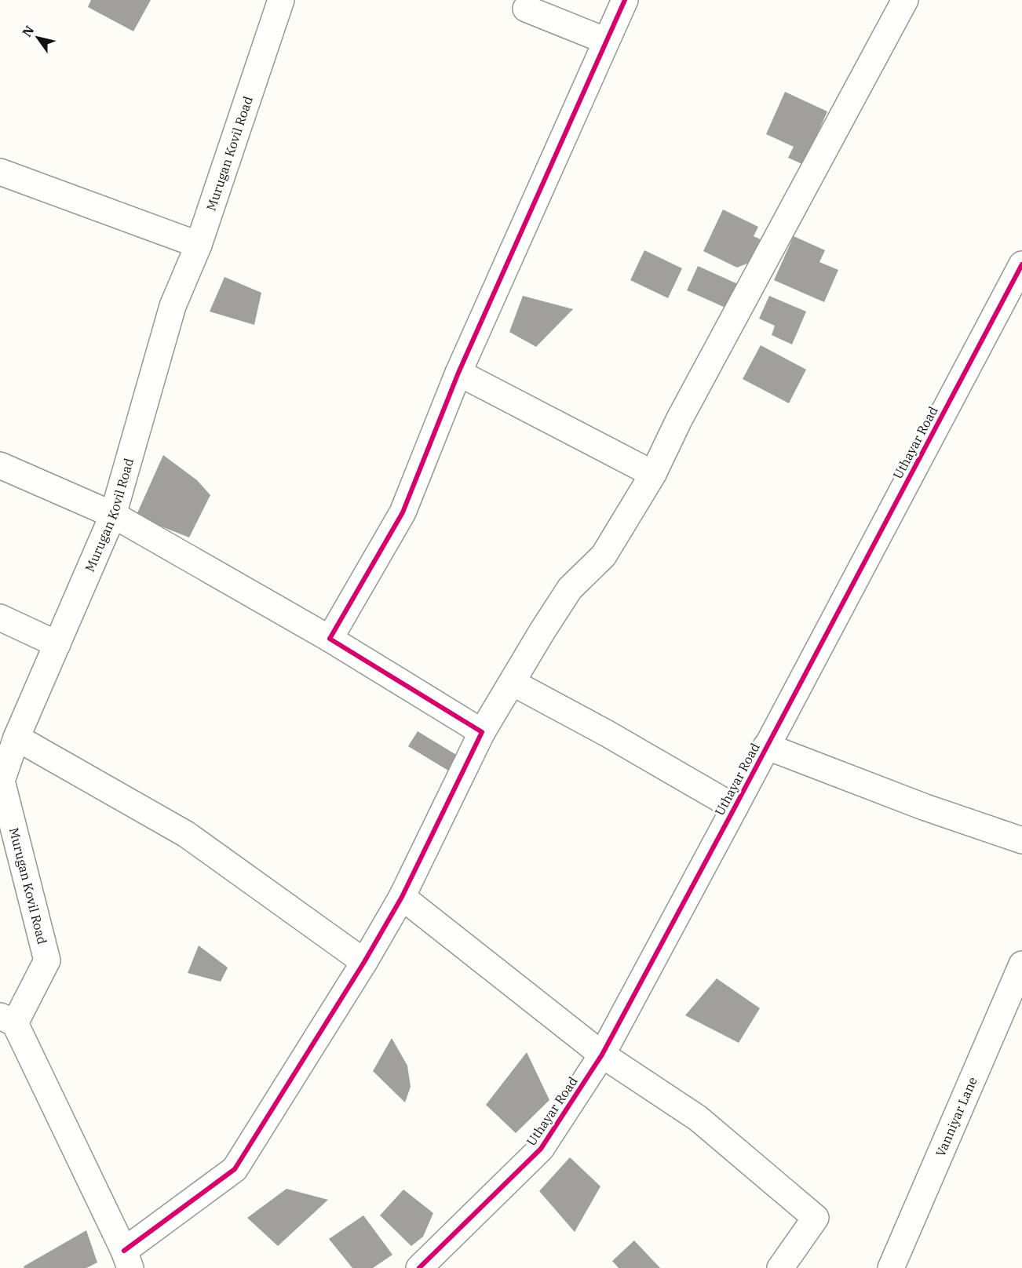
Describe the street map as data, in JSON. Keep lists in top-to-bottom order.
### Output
{
  "streets": {
    "street": ["Murugan Kovil Road", "Uthayar Road", "Vanniyar Lane"]
  },
  "north": "top left"
}
